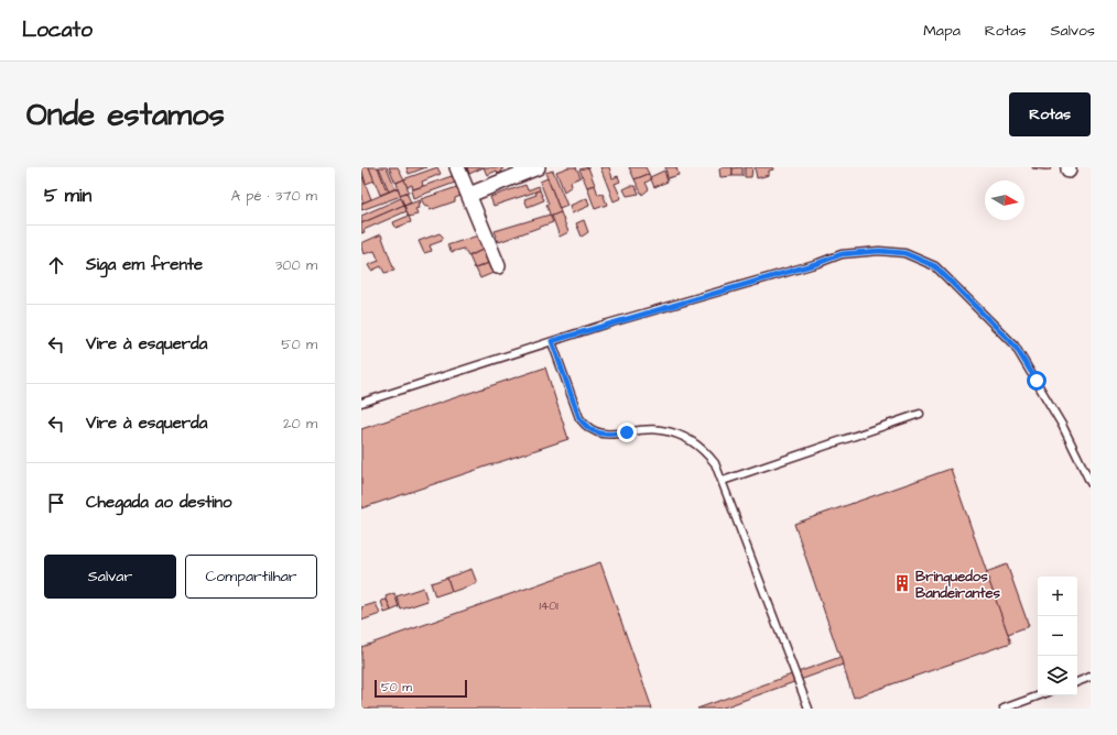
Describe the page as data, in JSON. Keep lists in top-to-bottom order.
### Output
{
  "places": {
    "building": ["Brinquedos Bandeirantes"]
  },
  "house_numbers": ["1401"],
  "scale_bar": "50 m",
  "north": "right",
  "page": {
    "header": "Locato",
    "nav": ["Mapa", "Rotas", "Salvos"],
    "buttons": [
      "Rotas",
      ["Salvar", "Compartilhar"]
    ],
    "title": "Onde estamos",
    "heading": ["5 min", "A pé · 370 m"],
    "list": [
      ["Siga em frente", "300 m"],
      ["Vire à esquerda", "50 m"],
      ["Vire à esquerda", "20 m"],
      "Chegada ao destino"
    ],
    "map_buttons": ["+", "−"],
    "scale": "50 m"
  }
}
